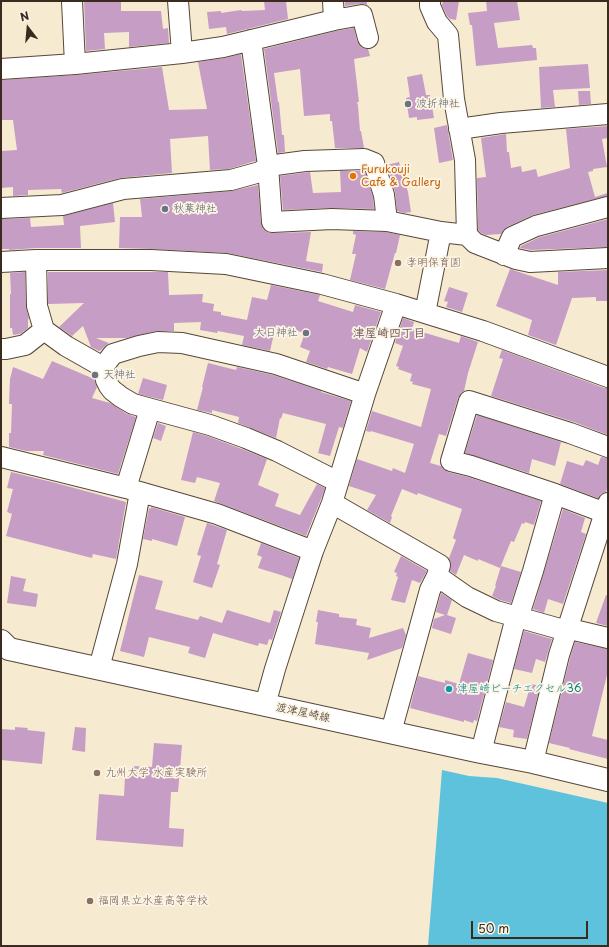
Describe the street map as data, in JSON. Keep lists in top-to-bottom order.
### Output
{
  "streets": {
    "main road": ["渡津屋崎線"]
  },
  "districts": ["津屋崎四丁目"],
  "places": [
    "波折神社",
    "Furukouji Cafe & Gallery",
    "秋葉神社",
    "孝明保育園",
    "大日神社",
    "天神社",
    "津屋崎ビーチエクセル36",
    "九州大学 水産実験所",
    "福岡県立水産高等学校"
  ],
  "scale_bar": "50 m",
  "north": "top"
}
